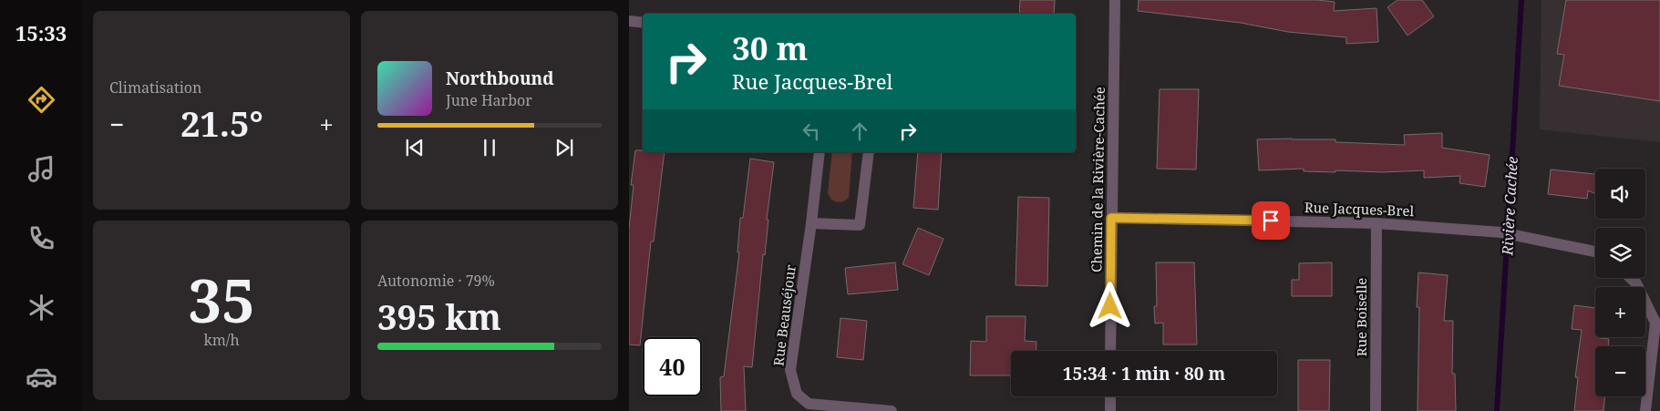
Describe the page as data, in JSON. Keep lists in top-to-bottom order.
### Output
{
  "streets": {
    "street": [
      "Chemin de la Rivière-Cachée",
      "Rue Jacques-Brel",
      "Rue Beauséjour",
      "Rue Boiselle"
    ]
  },
  "crossings": [
    ["Chemin de la Rivière-Cachée", "Rue Jacques-Brel"],
    ["Rue Jacques-Brel", "Rue Boiselle"]
  ],
  "water": ["Rivière Cachée"],
  "page": {
    "tabs": "15:33",
    "tile": [
      "Climatisation",
      ["35", "km/h"],
      ["Autonomie · 79%", "395 km"]
    ],
    "turn": ["30 m", "Rue Jacques-Brel"],
    "song": ["Northbound", "June Harbor"],
    "heat": ["−", "21.5°", "+"],
    "map_buttons": ["+", "−"],
    "limit": "40",
    "trip": "15:34 · 1 min · 80 m"
  }
}
